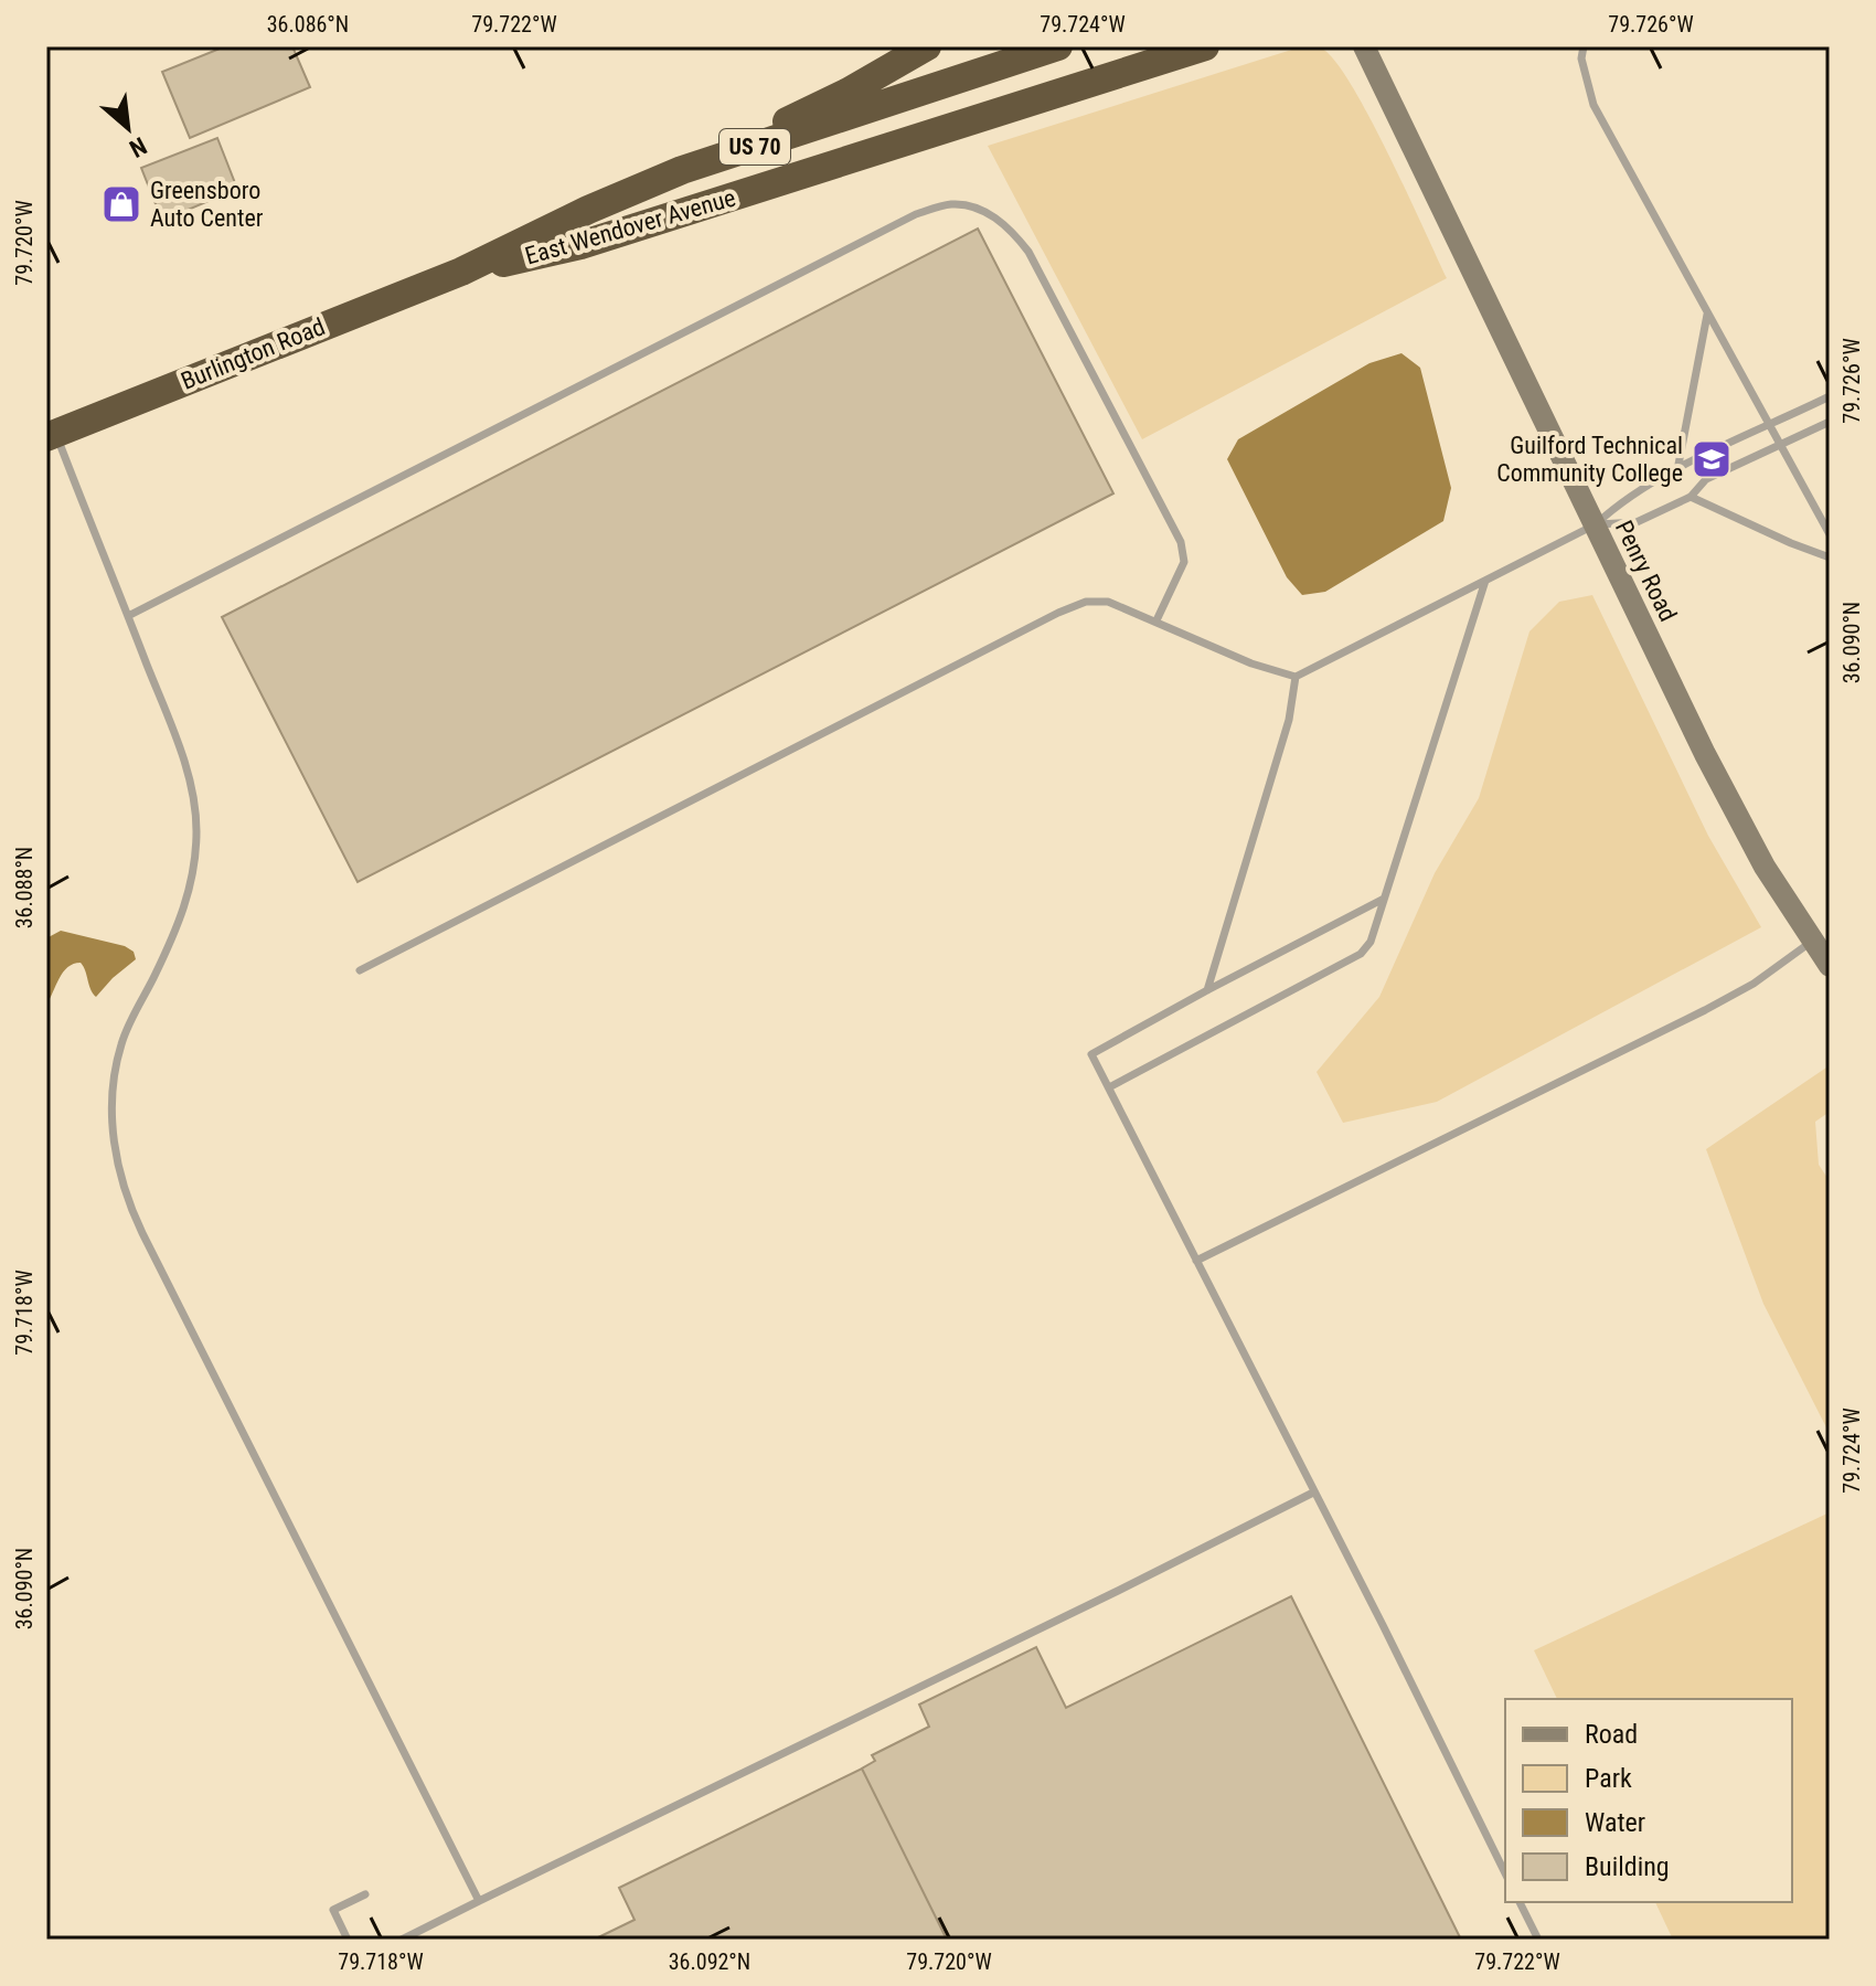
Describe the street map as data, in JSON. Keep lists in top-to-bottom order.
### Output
{
  "streets": {
    "highway": ["US 70", "East Wendover Avenue", "Burlington Road"],
    "street": ["Penry Road"]
  },
  "crossings": [
    ["East Wendover Avenue", "Burlington Road"]
  ],
  "places": {
    "shop": ["Greensboro Auto Center"],
    "school or university": ["Guilford Technical Community College"]
  },
  "legend": [
    "Road",
    "Park",
    "Water",
    "Building"
  ],
  "north": "bottom right",
  "coordinates": [
    "36.086°N",
    "79.722°W",
    "79.724°W",
    "79.726°W",
    "79.720°W",
    "36.090°N",
    "36.088°N",
    "79.718°W",
    "36.092°N"
  ]
}
